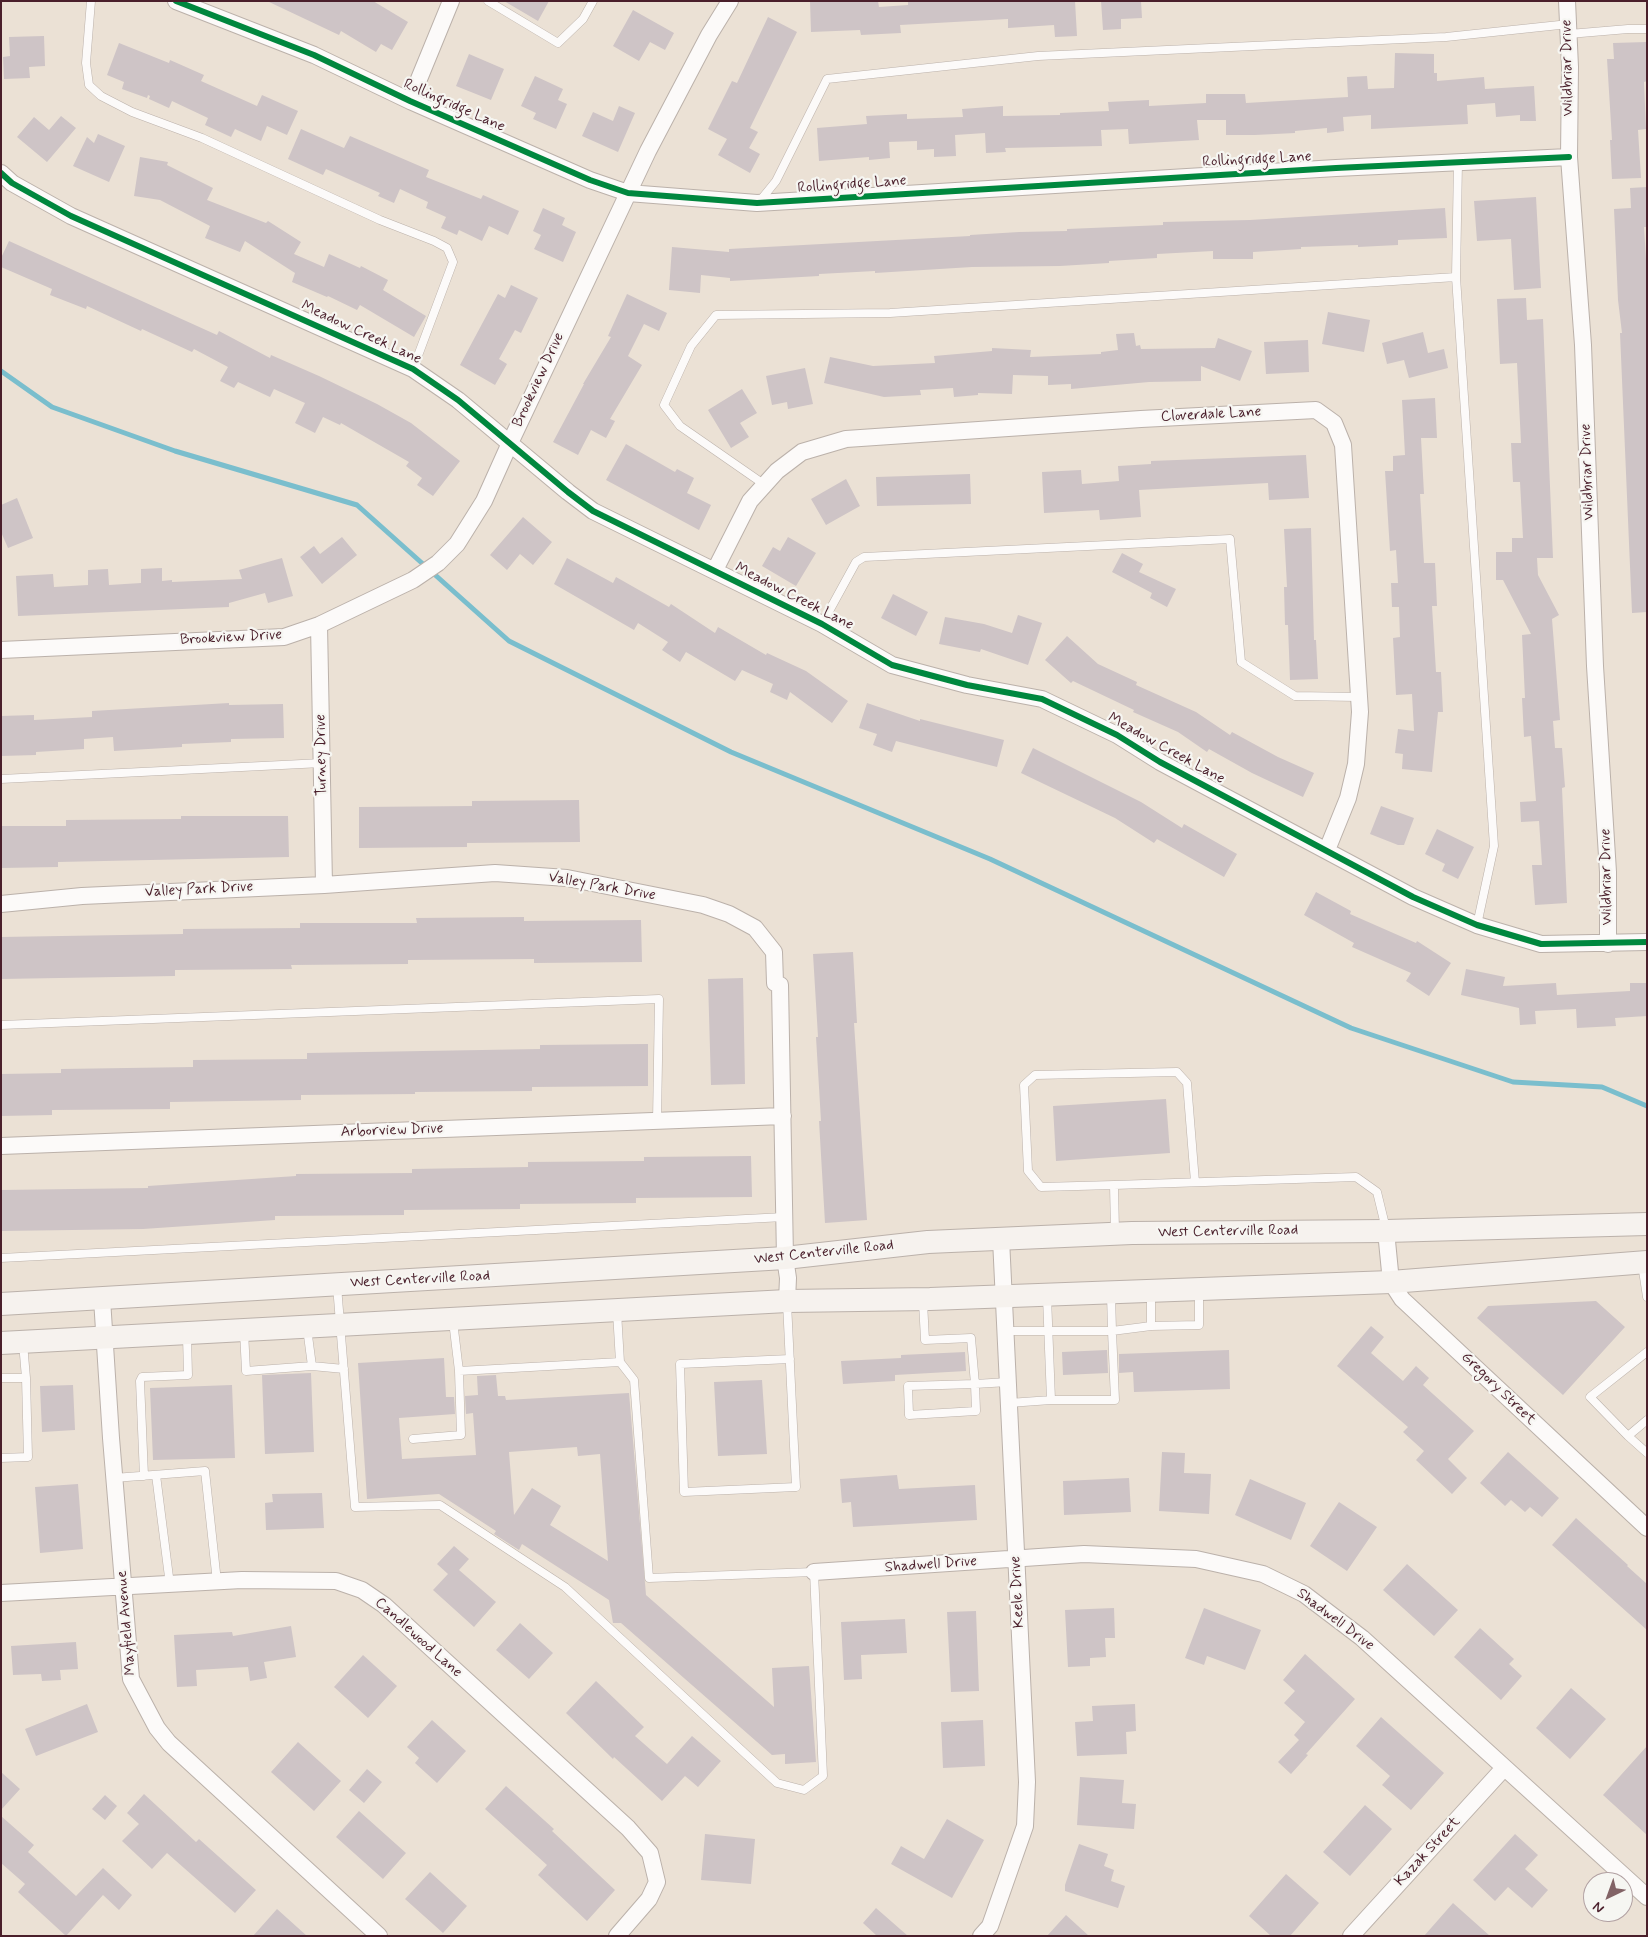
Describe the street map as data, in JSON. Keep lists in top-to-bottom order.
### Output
{
  "streets": {
    "main road": ["West Centerville Road"],
    "street": [
      "Wildbriar Drive",
      "Rollingridge Lane",
      "Meadow Creek Lane",
      "Brookview Drive",
      "Cloverdale Lane",
      "Turney Drive",
      "Valley Park Drive",
      "Arborview Drive",
      "Gregory Street",
      "Shadwell Drive",
      "Keele Drive",
      "Mayfield Avenue",
      "Candlewood Lane",
      "Kazak Street"
    ]
  },
  "crossings": [
    ["Wildbriar Drive", "Rollingridge Lane"],
    ["Wildbriar Drive", "Meadow Creek Lane"],
    ["Rollingridge Lane", "Brookview Drive"],
    ["Meadow Creek Lane", "Brookview Drive"],
    ["Meadow Creek Lane", "Cloverdale Lane"],
    ["Brookview Drive", "Turney Drive"],
    ["Turney Drive", "Valley Park Drive"],
    ["Valley Park Drive", "Arborview Drive"],
    ["Valley Park Drive", "West Centerville Road"],
    ["West Centerville Road", "Gregory Street"],
    ["West Centerville Road", "Keele Drive"],
    ["West Centerville Road", "Mayfield Avenue"],
    ["Shadwell Drive", "Keele Drive"],
    ["Shadwell Drive", "Kazak Street"],
    ["Mayfield Avenue", "Candlewood Lane"]
  ],
  "north": "bottom left"
}
